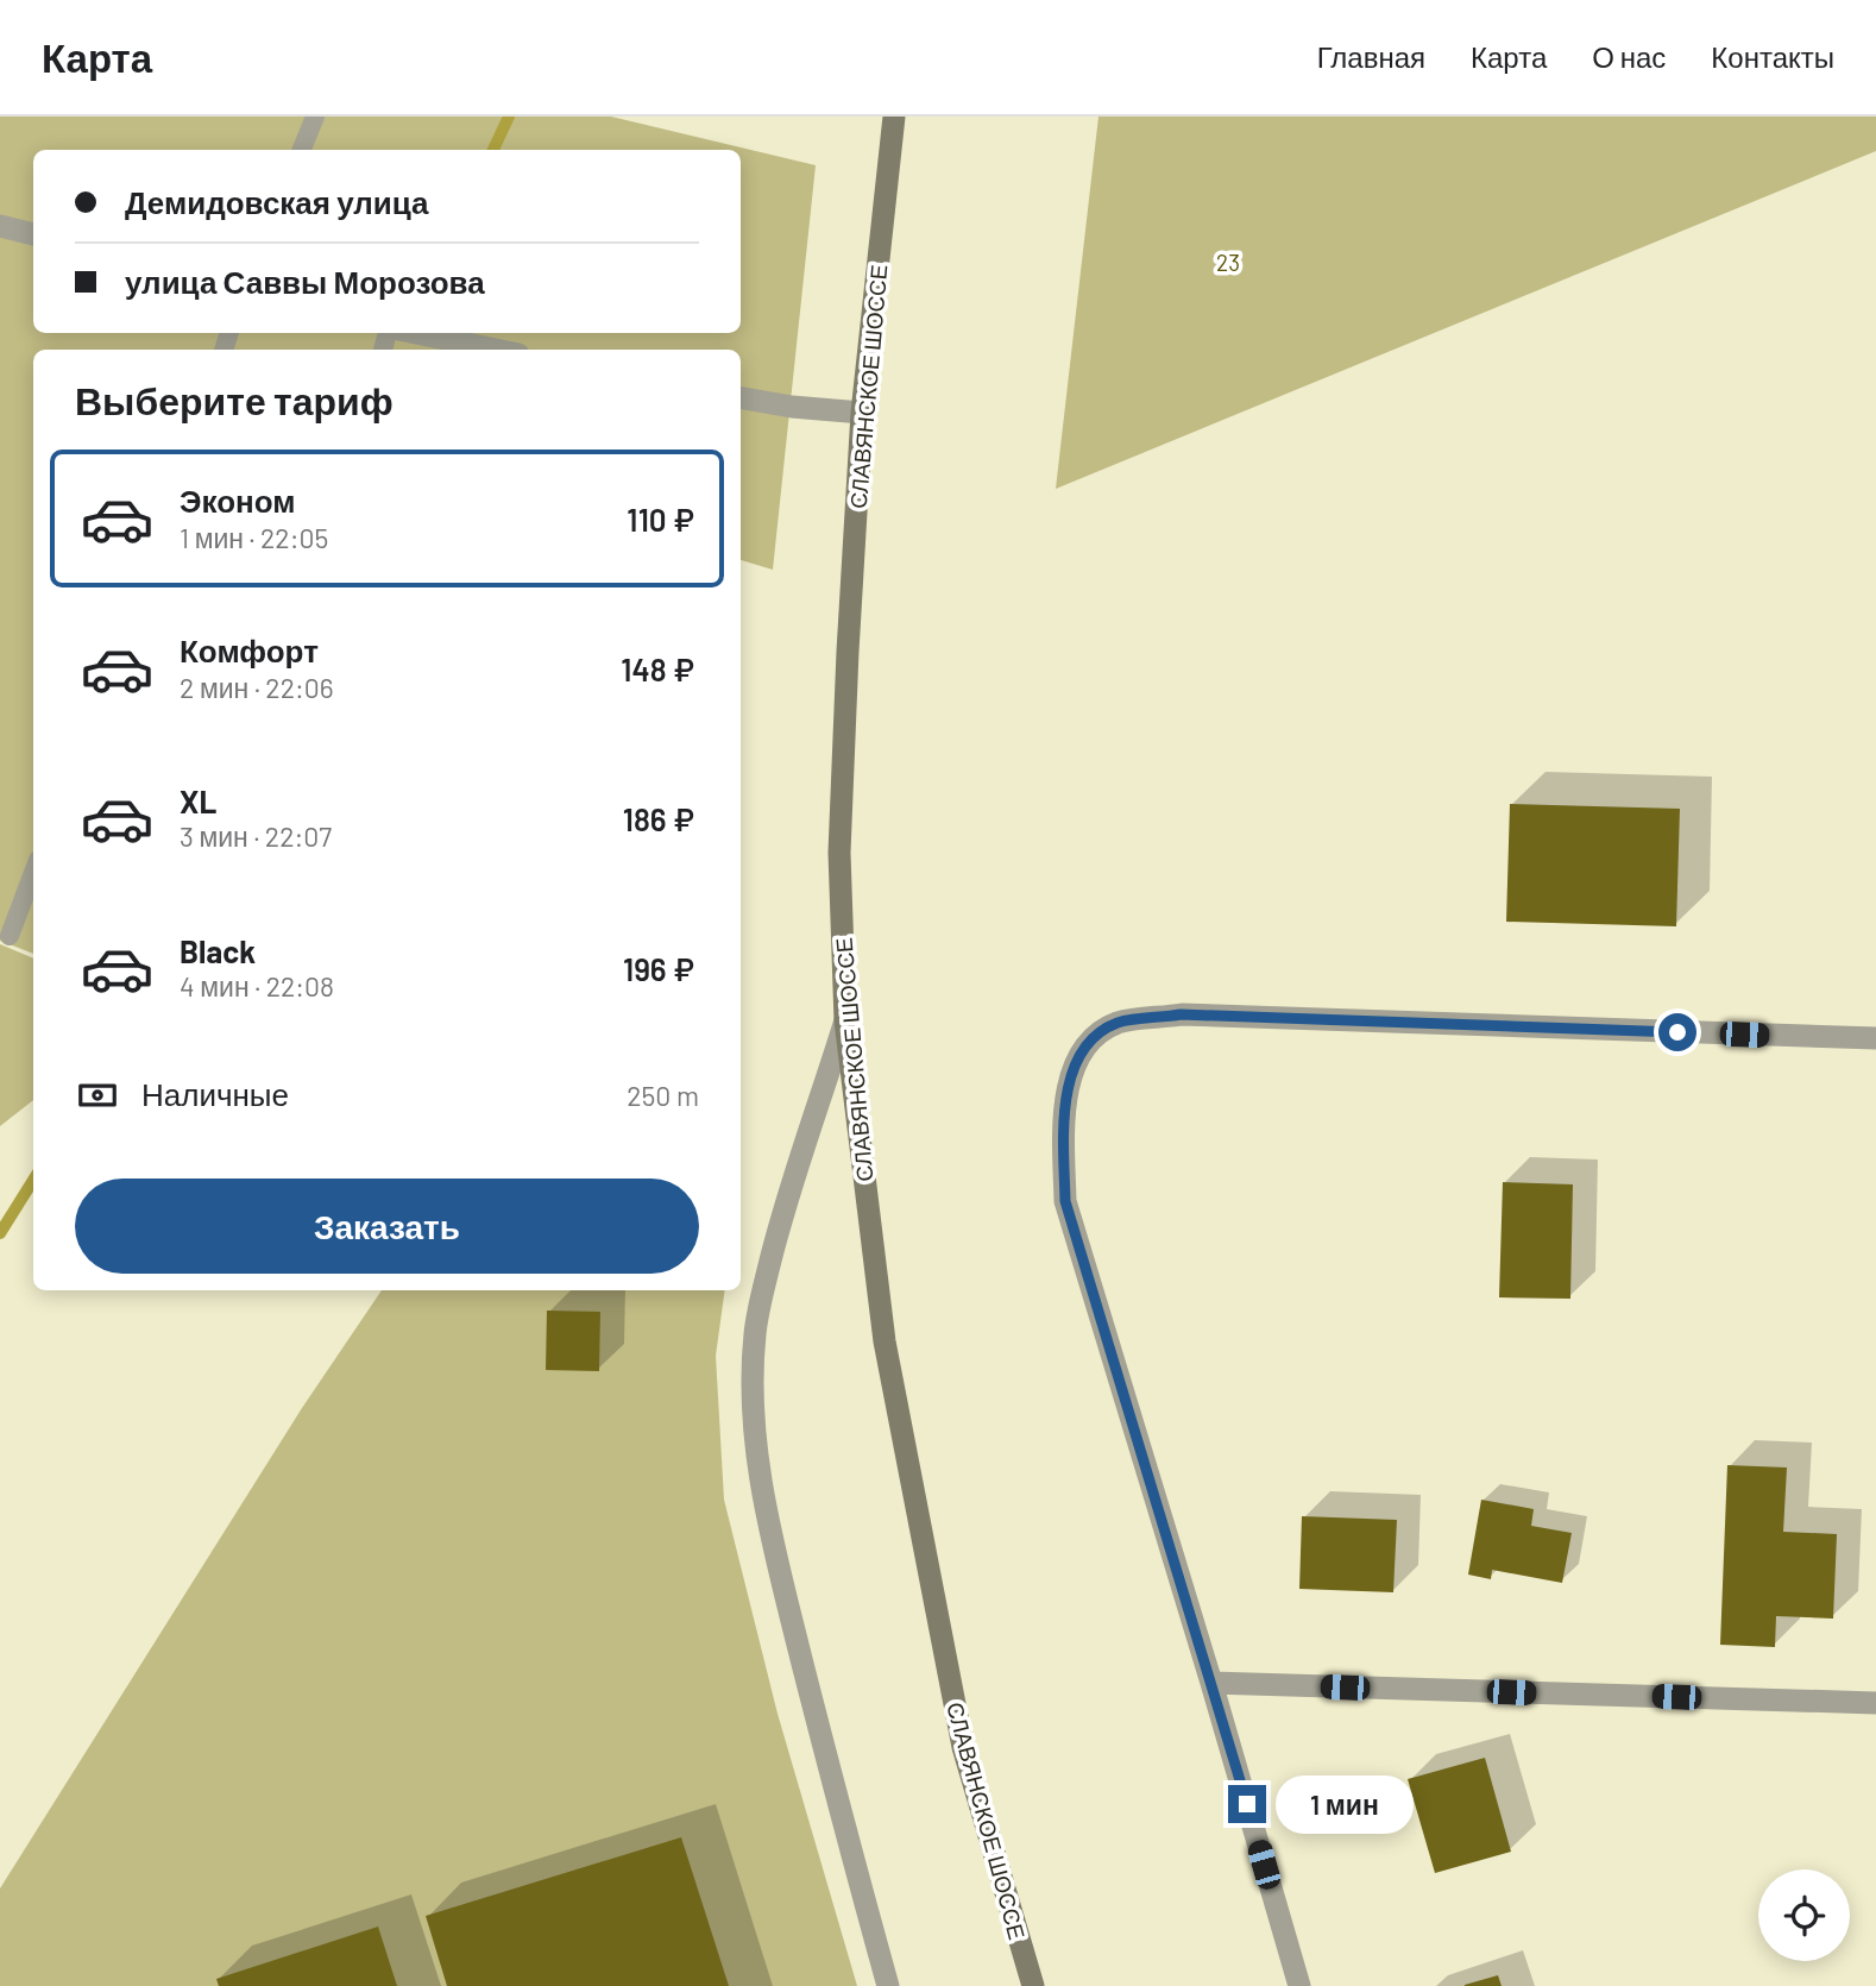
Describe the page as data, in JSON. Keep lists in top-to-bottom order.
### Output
{
  "streets": {
    "main road": ["СЛАВЯНСКОЕ ШОССЕ"]
  },
  "parks": ["23"],
  "page": {
    "header": "Карта",
    "nav": [
      "Главная",
      "Карта",
      "О нас",
      "Контакты"
    ],
    "banner": ["Демидовская улица", "улица Саввы Морозова"],
    "heading": "Выберите тариф",
    "list": [
      {
        "name": "Эконом",
        "note": "1 мин · 22:05",
        "value": "110 ₽"
      },
      {
        "name": "Комфорт",
        "note": "2 мин · 22:06",
        "value": "148 ₽"
      },
      {
        "name": "XL",
        "note": "3 мин · 22:07",
        "value": "186 ₽"
      },
      {
        "name": "Black",
        "note": "4 мин · 22:08",
        "value": "196 ₽"
      }
    ],
    "pay": ["Наличные", "250 m"],
    "buttons": "Заказать",
    "bubble": "1 мин"
  }
}
